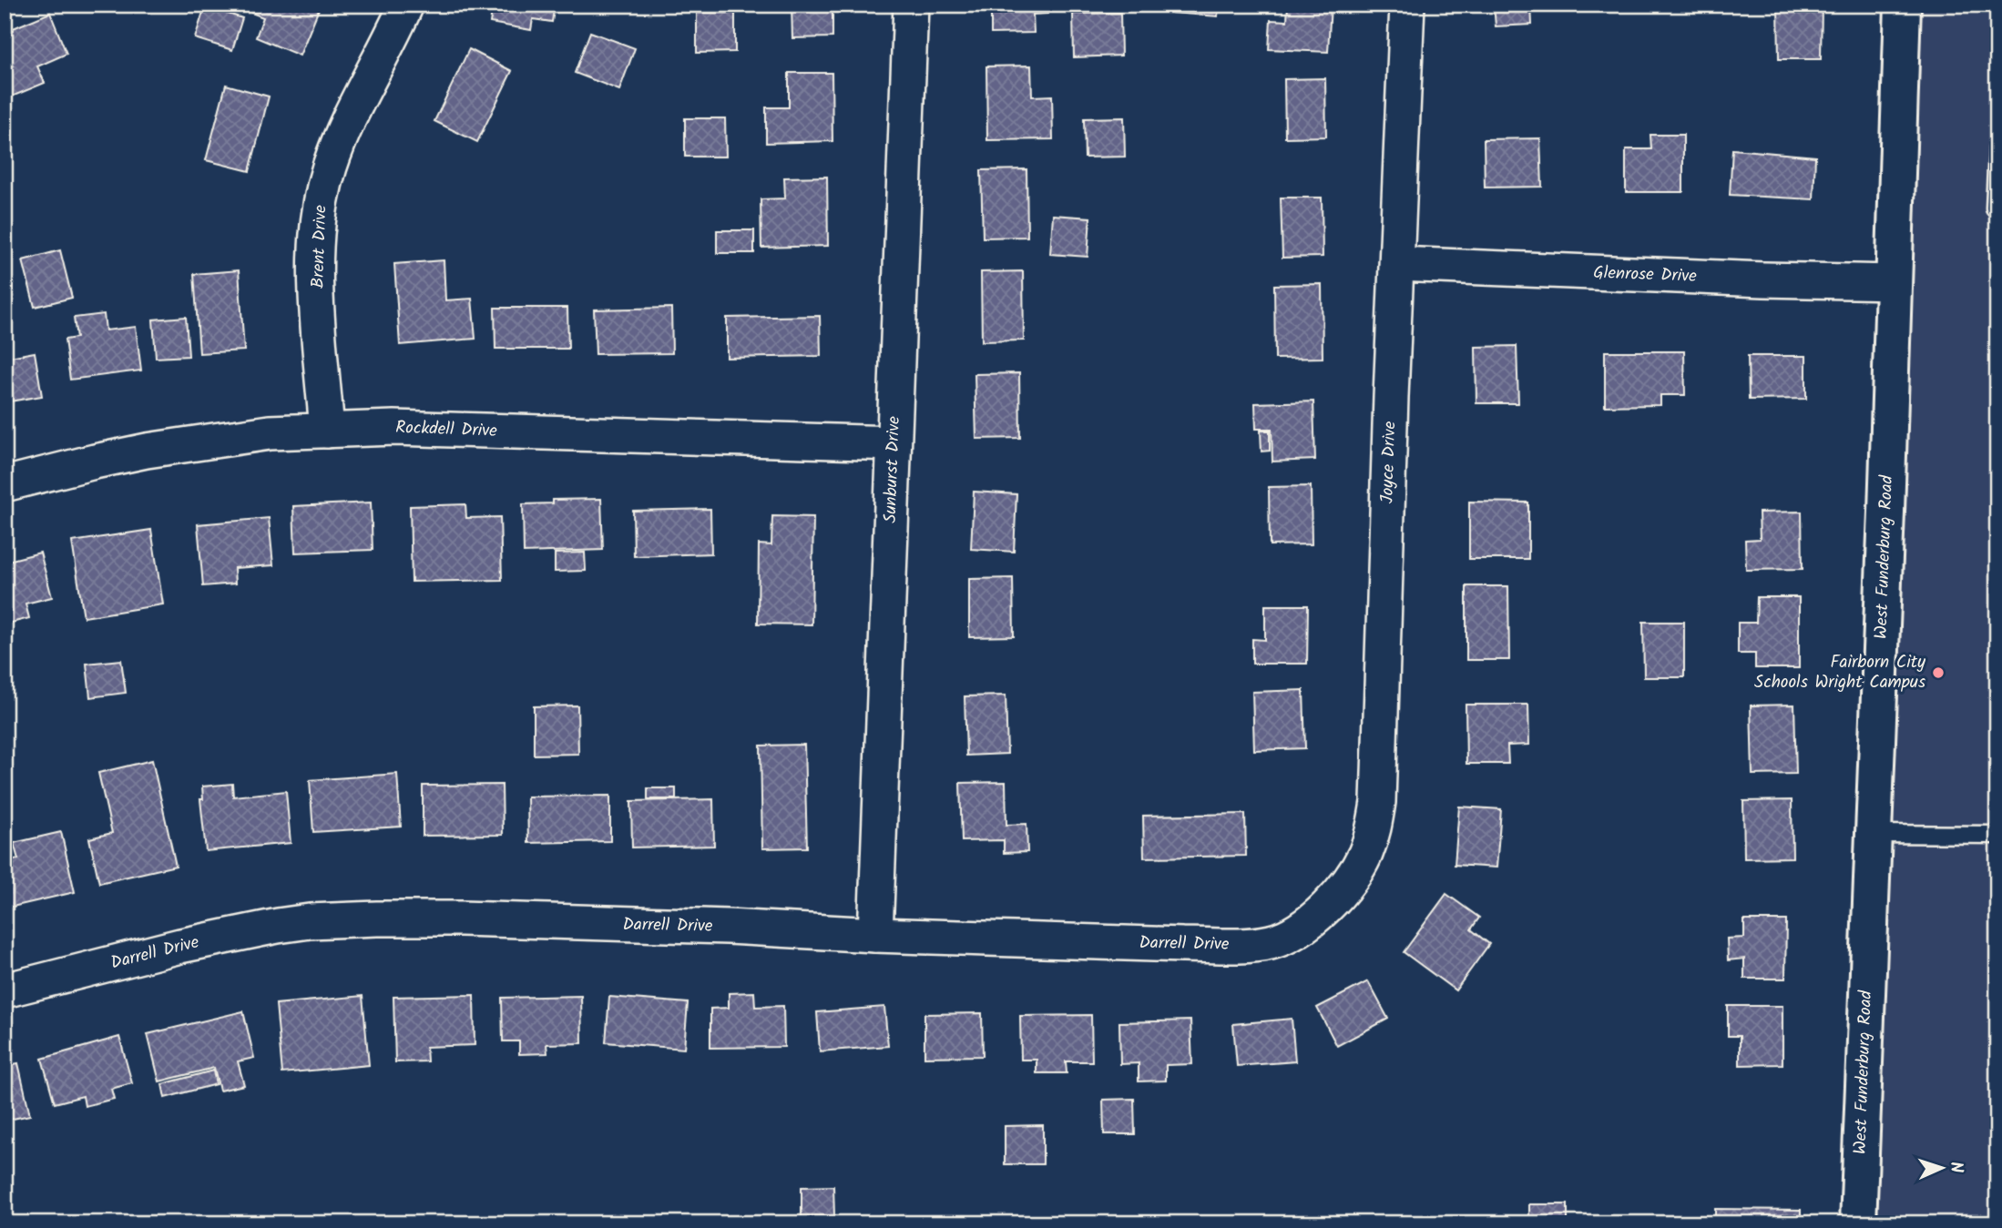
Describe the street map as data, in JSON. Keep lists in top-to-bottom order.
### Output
{
  "streets": {
    "street": [
      "Brent Drive",
      "Glenrose Drive",
      "Rockdell Drive",
      "Joyce Drive",
      "Sunburst Drive",
      "West Funderburg Road",
      "Darrell Drive"
    ]
  },
  "crossings": [
    ["Brent Drive", "Rockdell Drive"],
    ["Glenrose Drive", "Joyce Drive"],
    ["Glenrose Drive", "West Funderburg Road"],
    ["Rockdell Drive", "Sunburst Drive"],
    ["Joyce Drive", "Darrell Drive"],
    ["Sunburst Drive", "Darrell Drive"]
  ],
  "places": ["Fairborn City Schools Wright Campus"],
  "north": "right"
}
